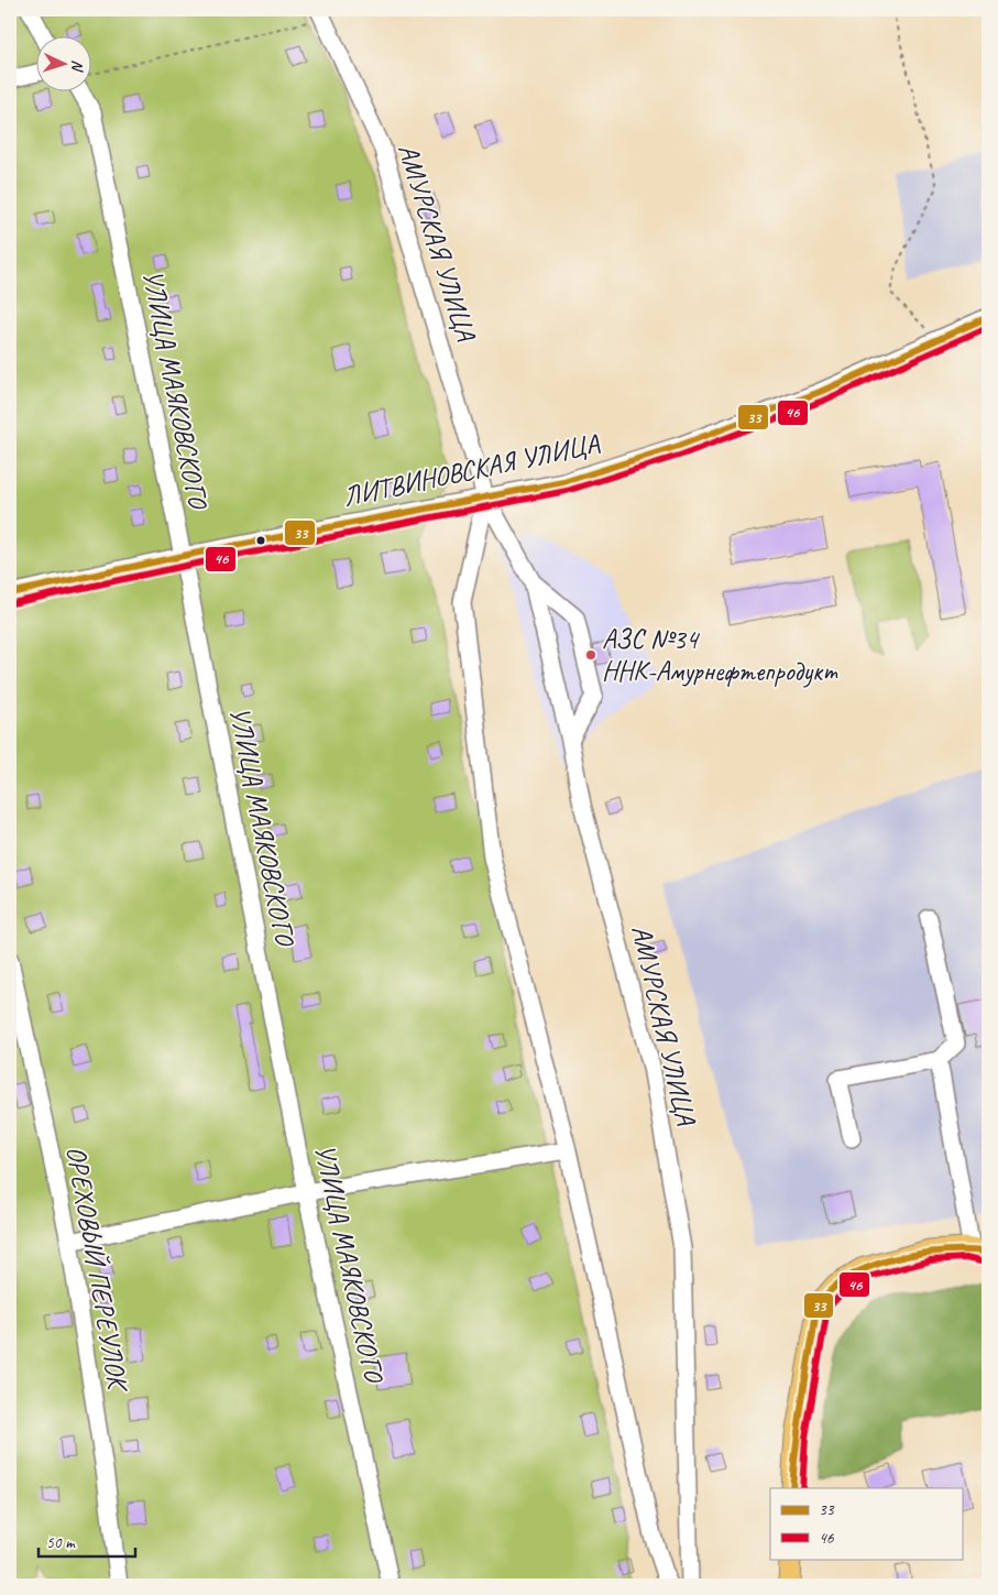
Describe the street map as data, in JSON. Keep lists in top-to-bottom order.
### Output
{
  "streets": {
    "street": [
      "АМУРСКАЯ УЛИЦА",
      "УЛИЦА МАЯКОВСКОГО",
      "ЛИТВИНОВСКАЯ УЛИЦА",
      "ОРЕХОВЫЙ ПЕРЕУЛОК"
    ]
  },
  "crossings": [
    ["АМУРСКАЯ УЛИЦА", "ЛИТВИНОВСКАЯ УЛИЦА"],
    ["УЛИЦА МАЯКОВСКОГО", "ЛИТВИНОВСКАЯ УЛИЦА"]
  ],
  "places": ["АЗС №34 ННК-Амурнефтепродукт"],
  "lines": ["transit line 33", "transit line 46"],
  "legend": ["33", "46"],
  "scale_bar": "50 m",
  "north": "right"
}
